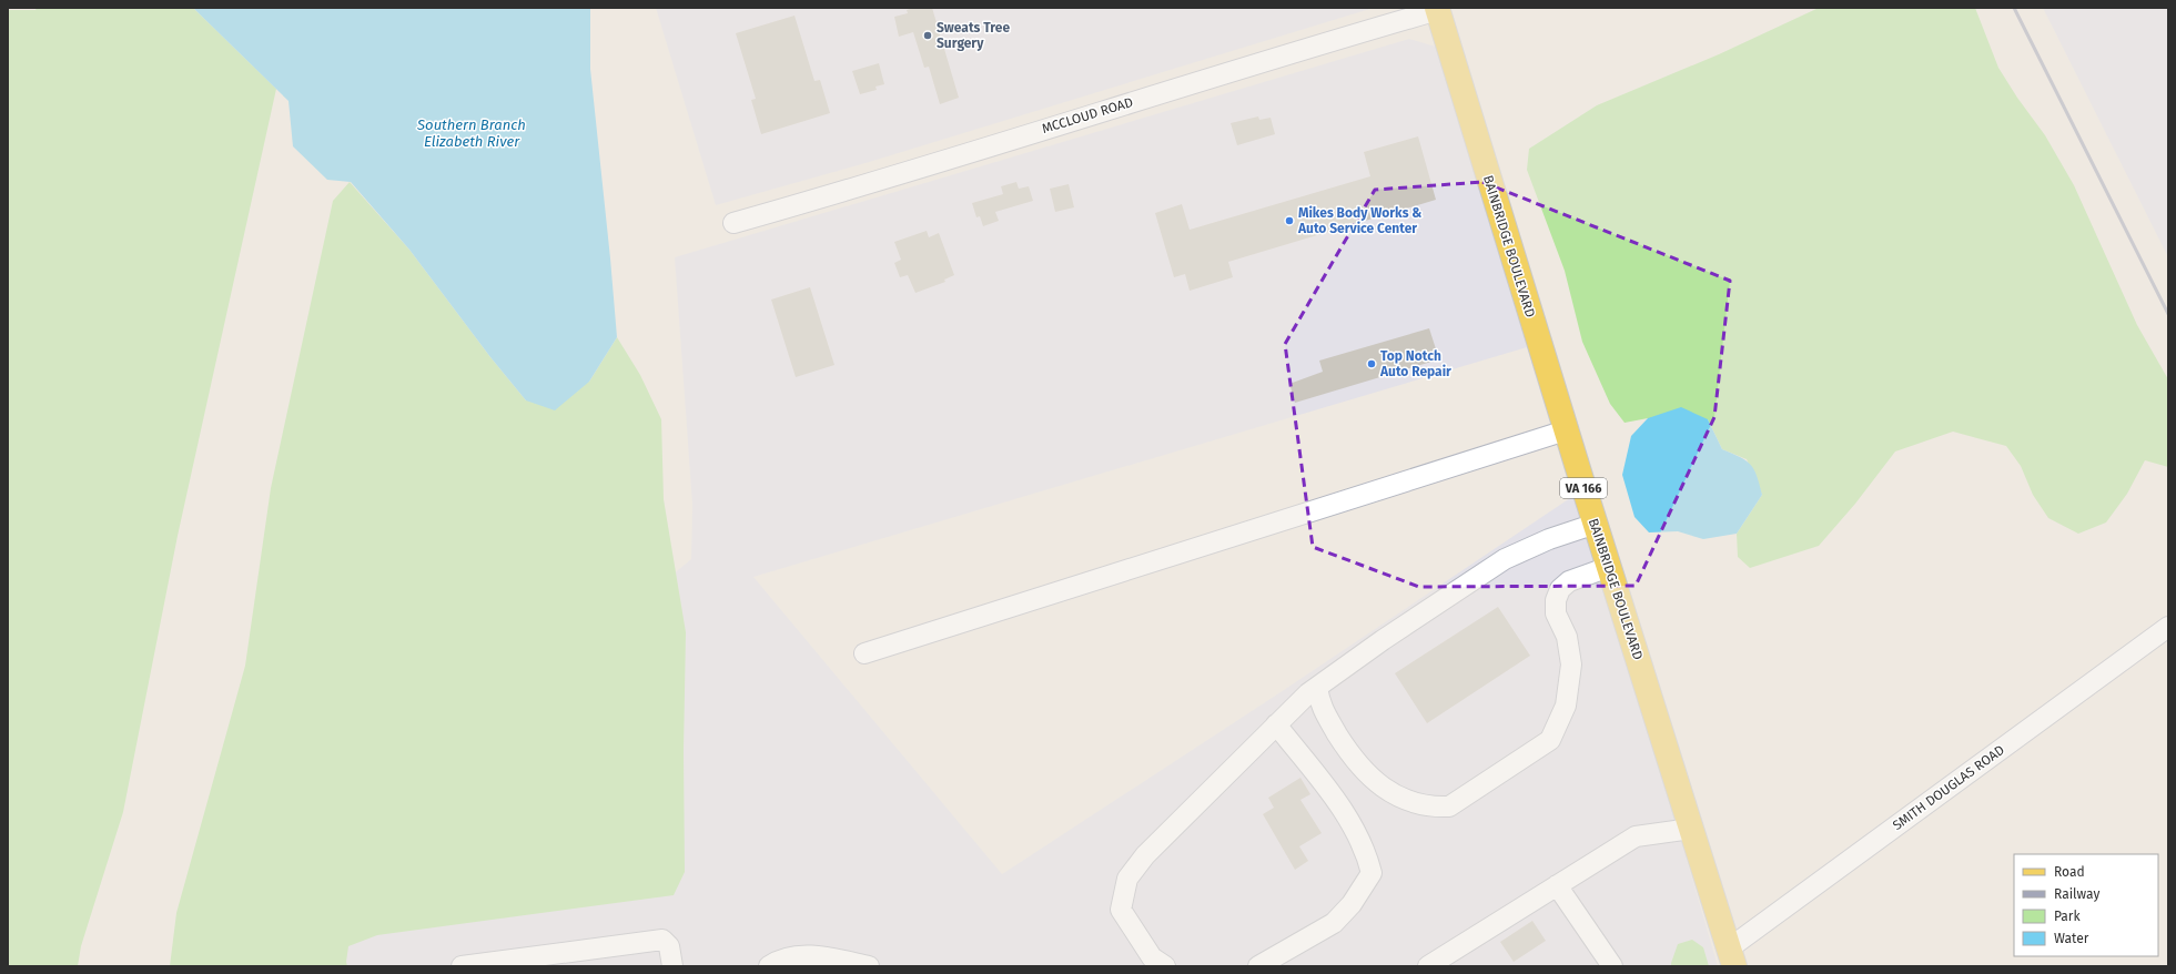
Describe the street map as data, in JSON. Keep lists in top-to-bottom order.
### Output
{
  "streets": {
    "main road": ["BAINBRIDGE BOULEVARD", "VA 166"],
    "street": ["MCCLOUD ROAD", "SMITH DOUGLAS ROAD"]
  },
  "crossings": [
    ["MCCLOUD ROAD", "BAINBRIDGE BOULEVARD"],
    ["BAINBRIDGE BOULEVARD", "SMITH DOUGLAS ROAD"]
  ],
  "water": ["Southern Branch Elizabeth River"],
  "places": ["Sweats Tree Surgery", "Mikes Body Works & Auto Service Center", "Top Notch Auto Repair"],
  "legend": [
    "Road",
    "Railway",
    "Park",
    "Water"
  ]
}
